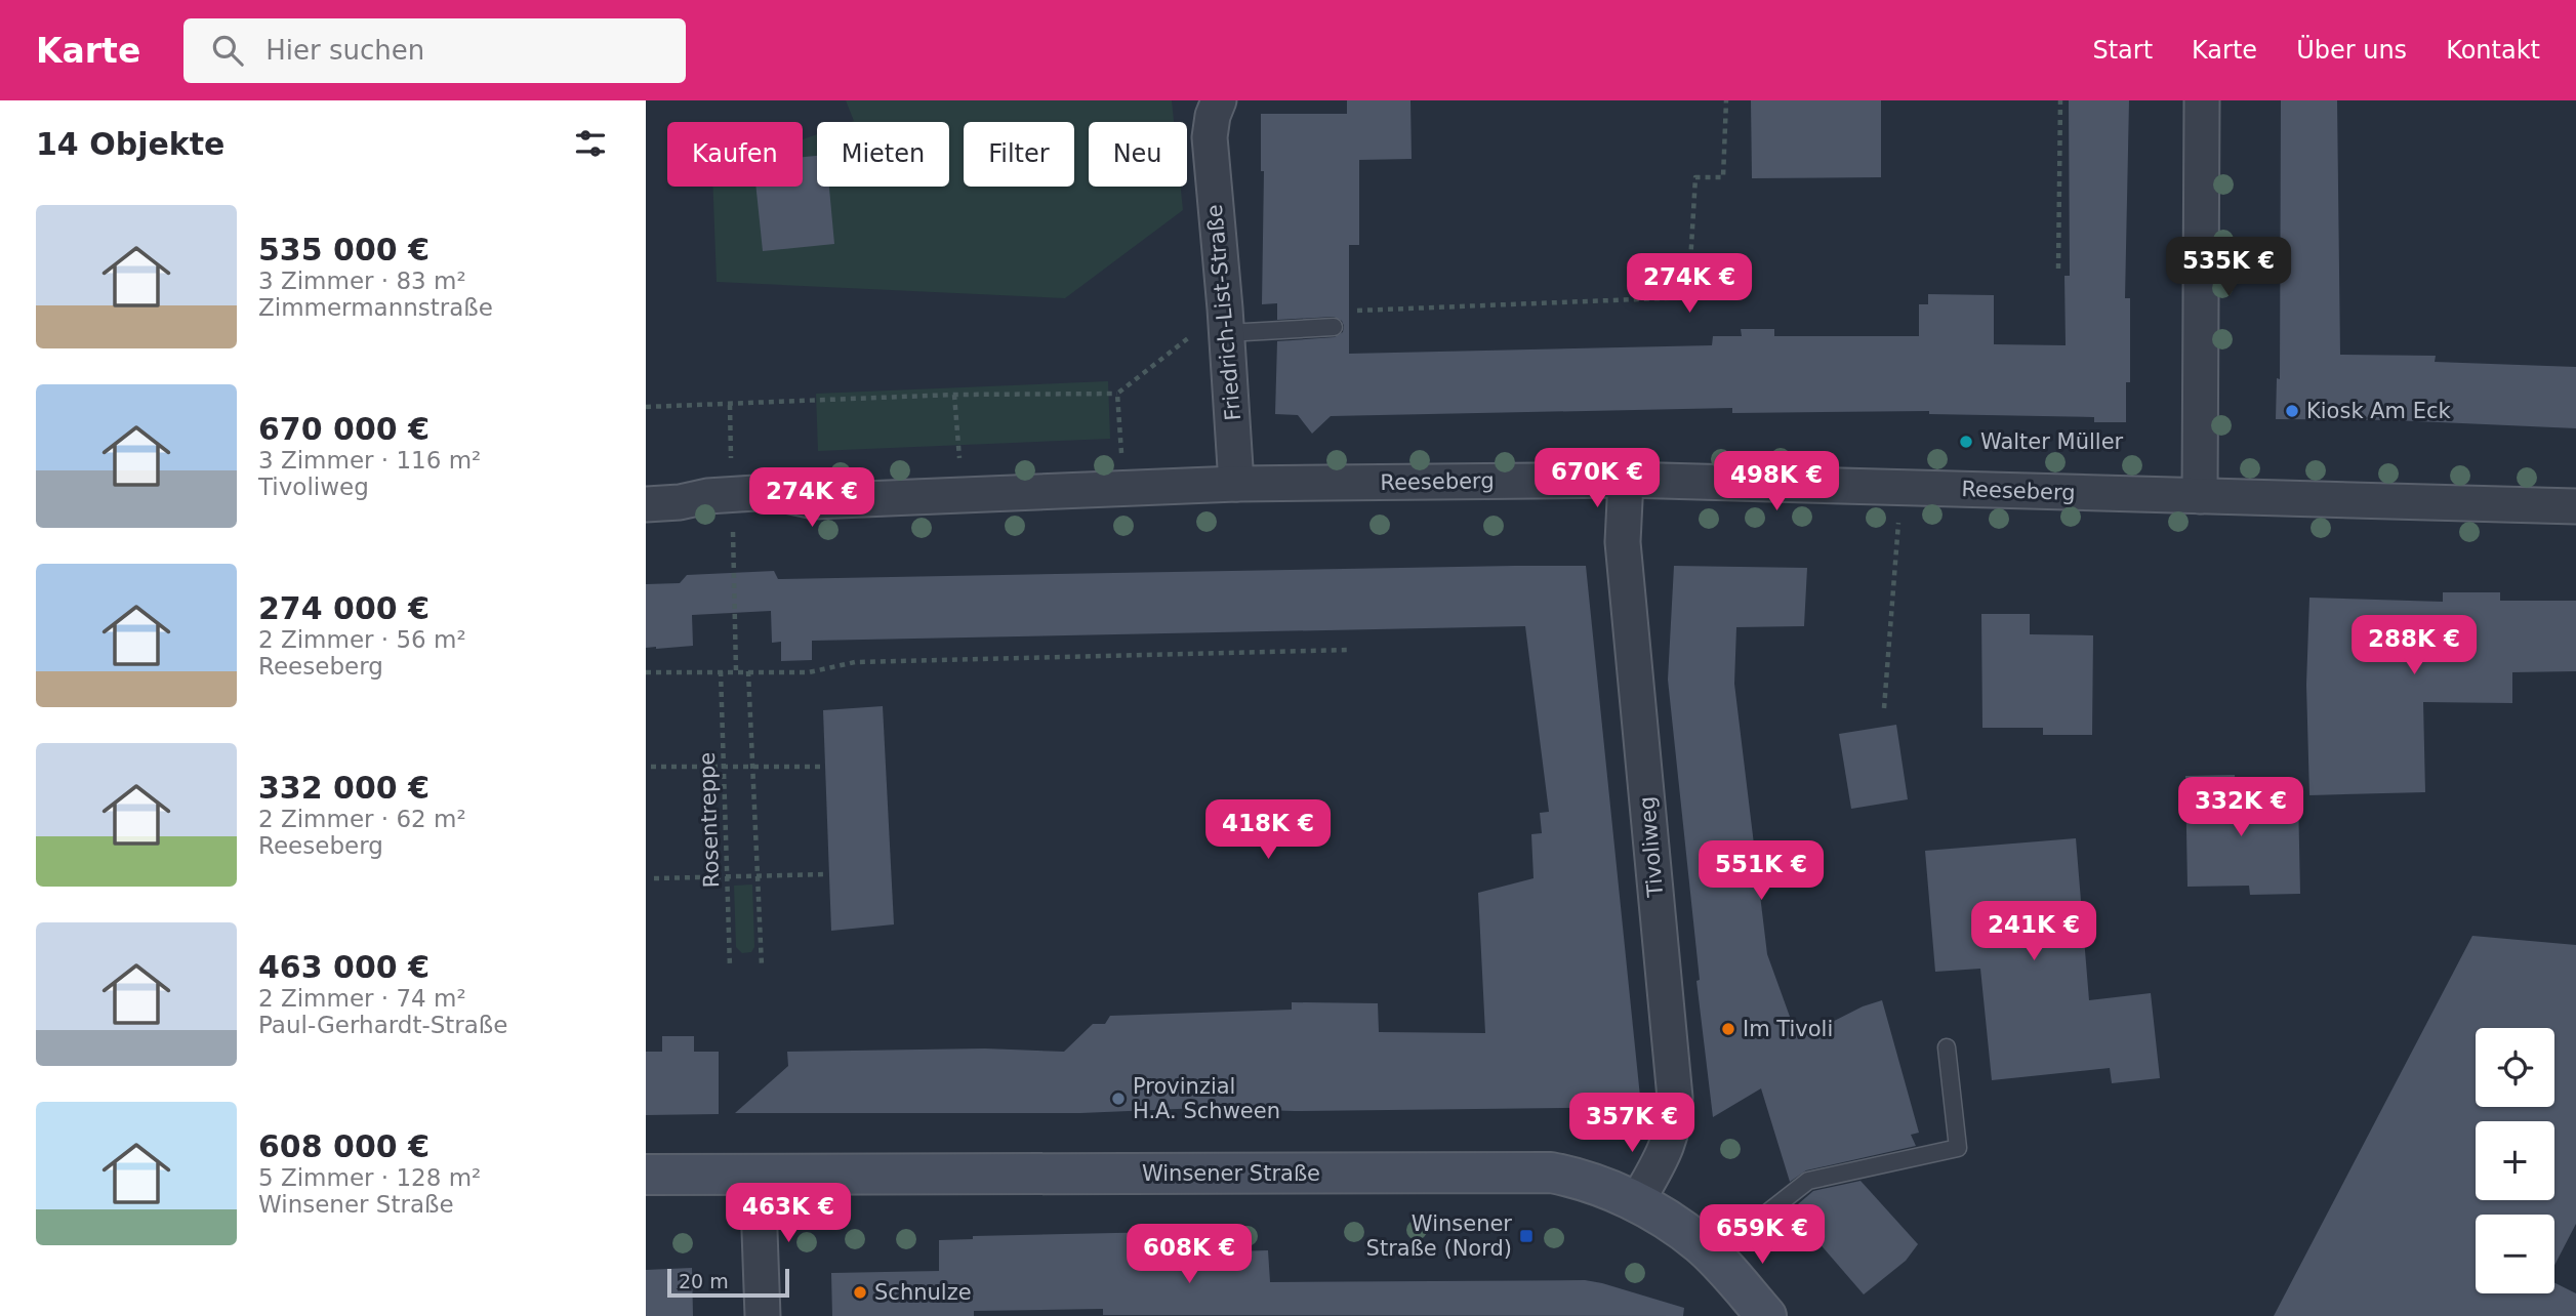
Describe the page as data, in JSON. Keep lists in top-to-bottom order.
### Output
{
  "streets": {
    "main road": ["Winsener Straße"],
    "street": ["Friedrich-List-Straße", "Reeseberg", "Tivoliweg"],
    "path": ["Rosentreppe"]
  },
  "crossings": [
    ["Friedrich-List-Straße", "Reeseberg"],
    ["Reeseberg", "Tivoliweg"],
    ["Tivoliweg", "Winsener Straße"]
  ],
  "places": {
    "other": [
      "Kiosk Am Eck",
      "Walter Müller",
      "Im Tivoli",
      "Provinzial H.A. Schween",
      "Schnulze"
    ],
    "transit": ["Winsener Straße (Nord)"]
  },
  "scale_bar": "20 m",
  "page": {
    "header": "Karte",
    "search": "Hier suchen",
    "nav": [
      "Start",
      "Karte",
      "Über uns",
      "Kontakt"
    ],
    "heading": "14 Objekte",
    "chip": [
      "Kaufen",
      "Mieten",
      "Filter",
      "Neu"
    ],
    "list": [
      {
        "name": "535 000 €",
        "note": "3 Zimmer · 83 m² · Zimmermannstraße"
      },
      {
        "name": "670 000 €",
        "note": "3 Zimmer · 116 m² · Tivoliweg"
      },
      {
        "name": "274 000 €",
        "note": "2 Zimmer · 56 m² · Reeseberg"
      },
      {
        "name": "332 000 €",
        "note": "2 Zimmer · 62 m² · Reeseberg"
      },
      {
        "name": "463 000 €",
        "note": "2 Zimmer · 74 m² · Paul-Gerhardt-Straße"
      },
      {
        "name": "608 000 €",
        "note": "5 Zimmer · 128 m² · Winsener Straße"
      }
    ],
    "price": [
      "535K €",
      "274K €",
      "670K €",
      "498K €",
      "274K €",
      "288K €",
      "332K €",
      "418K €",
      "551K €",
      "241K €",
      "357K €",
      "463K €",
      "659K €",
      "608K €"
    ],
    "map_buttons": ["+", "−"],
    "scale": "20 m"
  }
}
